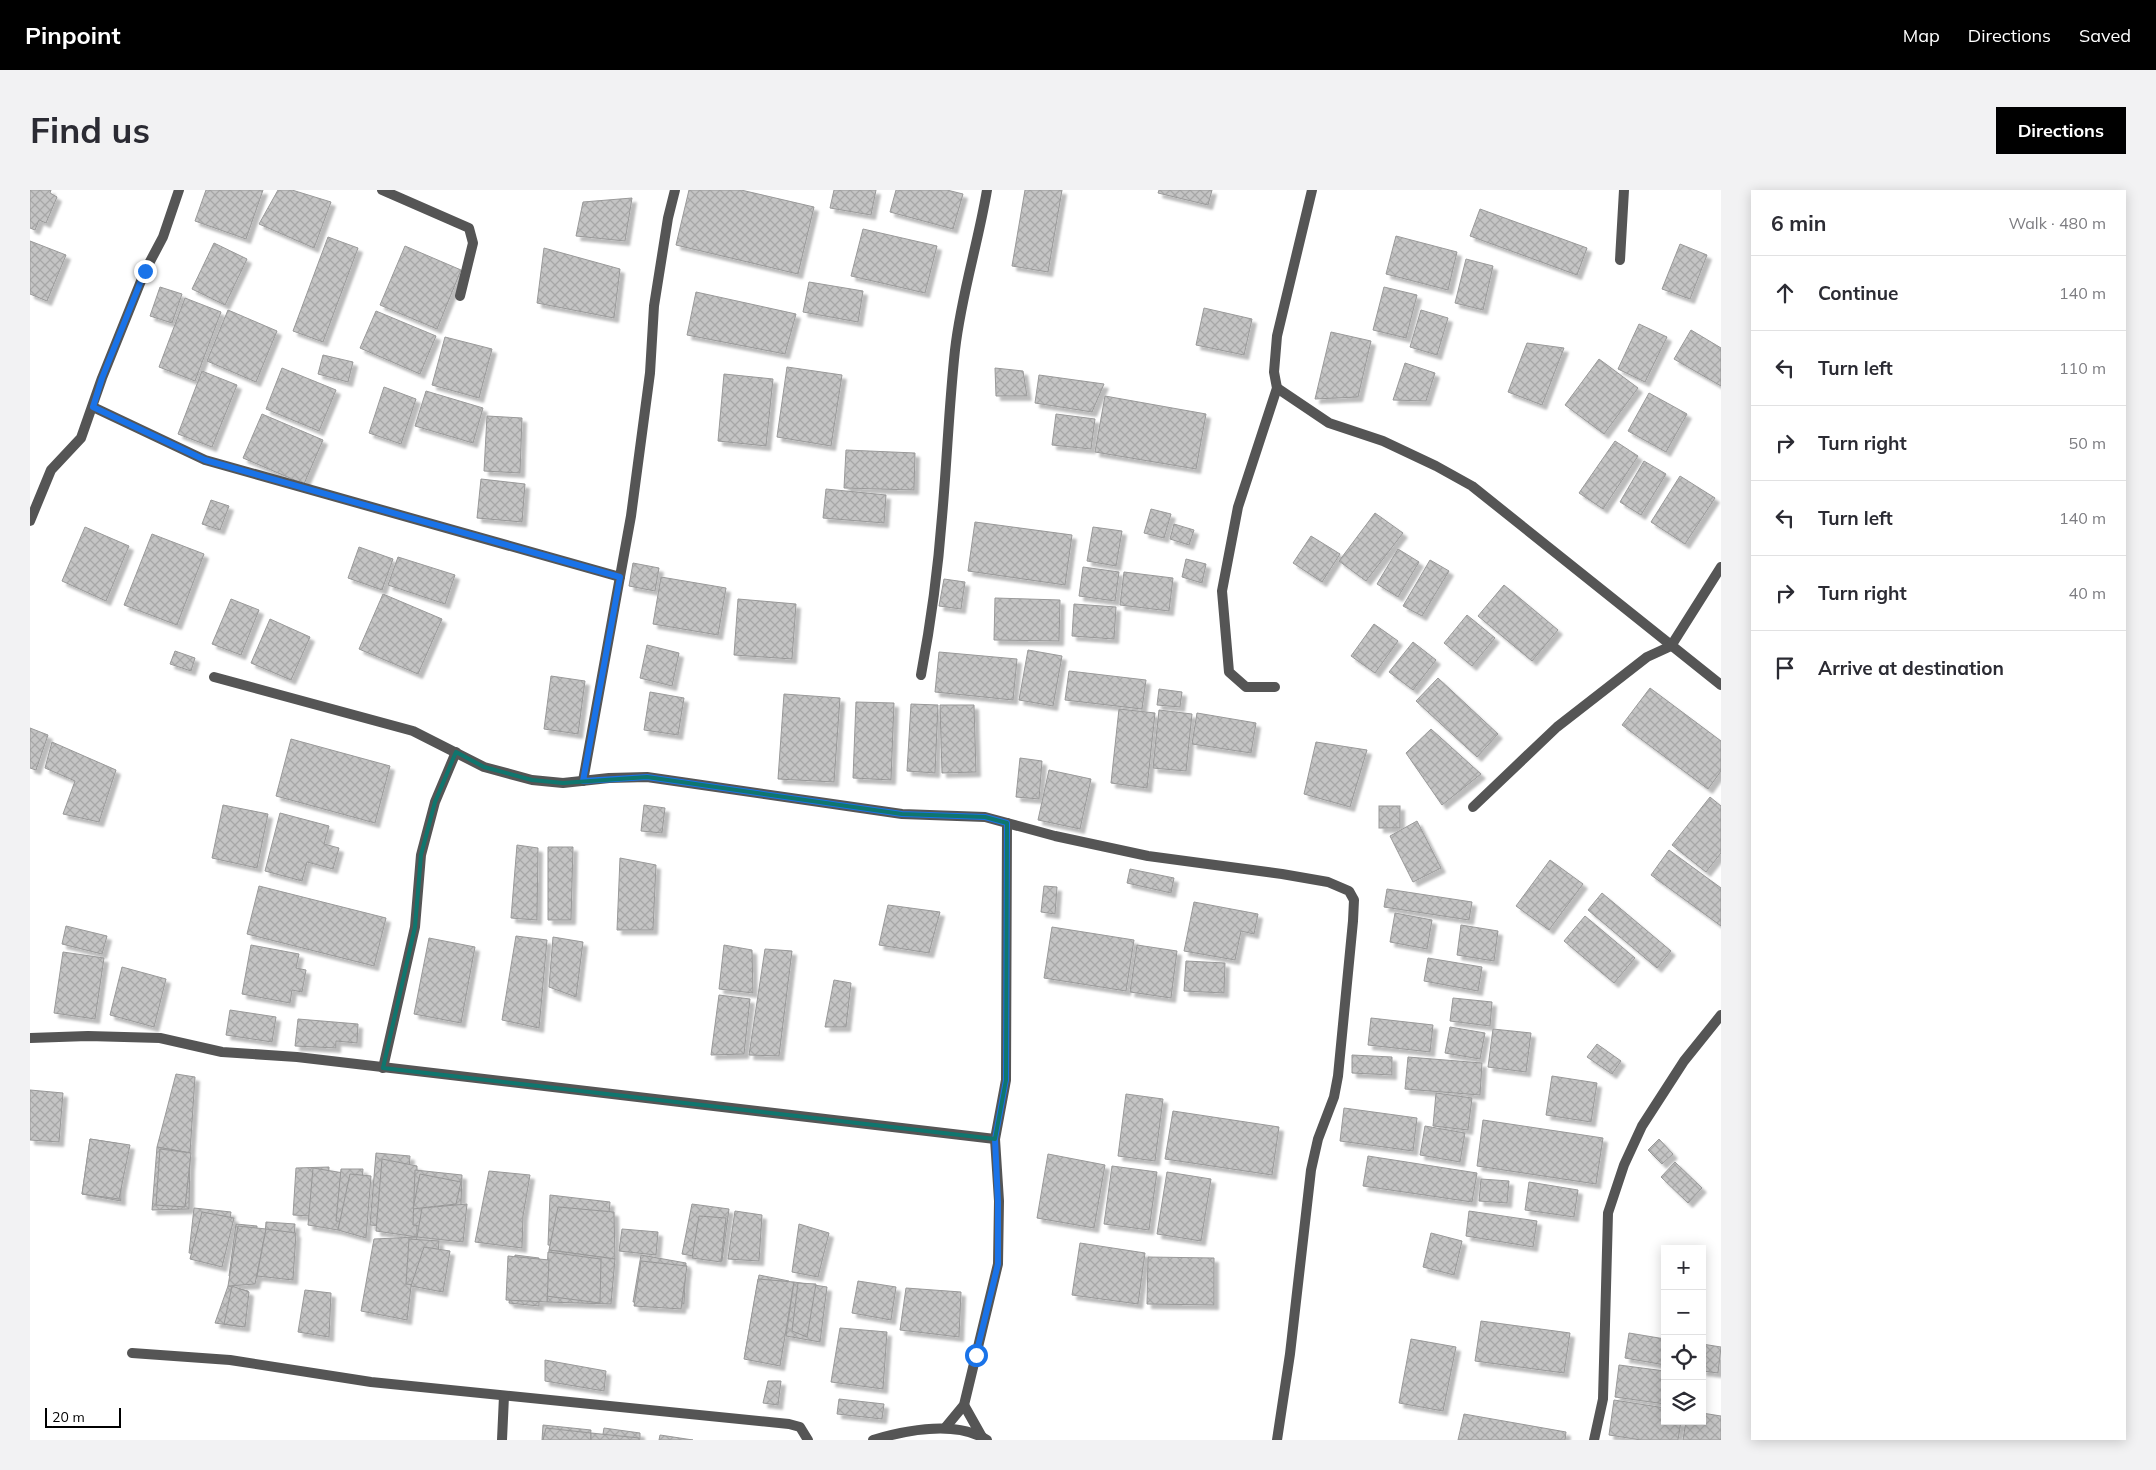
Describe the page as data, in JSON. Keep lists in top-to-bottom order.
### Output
{
  "scale_bar": "20 m",
  "page": {
    "header": "Pinpoint",
    "nav": ["Map", "Directions", "Saved"],
    "buttons": "Directions",
    "title": "Find us",
    "heading": ["6 min", "Walk · 480 m"],
    "list": [
      ["Continue", "140 m"],
      ["Turn left", "110 m"],
      ["Turn right", "50 m"],
      ["Turn left", "140 m"],
      ["Turn right", "40 m"],
      "Arrive at destination"
    ],
    "map_buttons": ["+", "−"],
    "scale": "20 m"
  }
}
